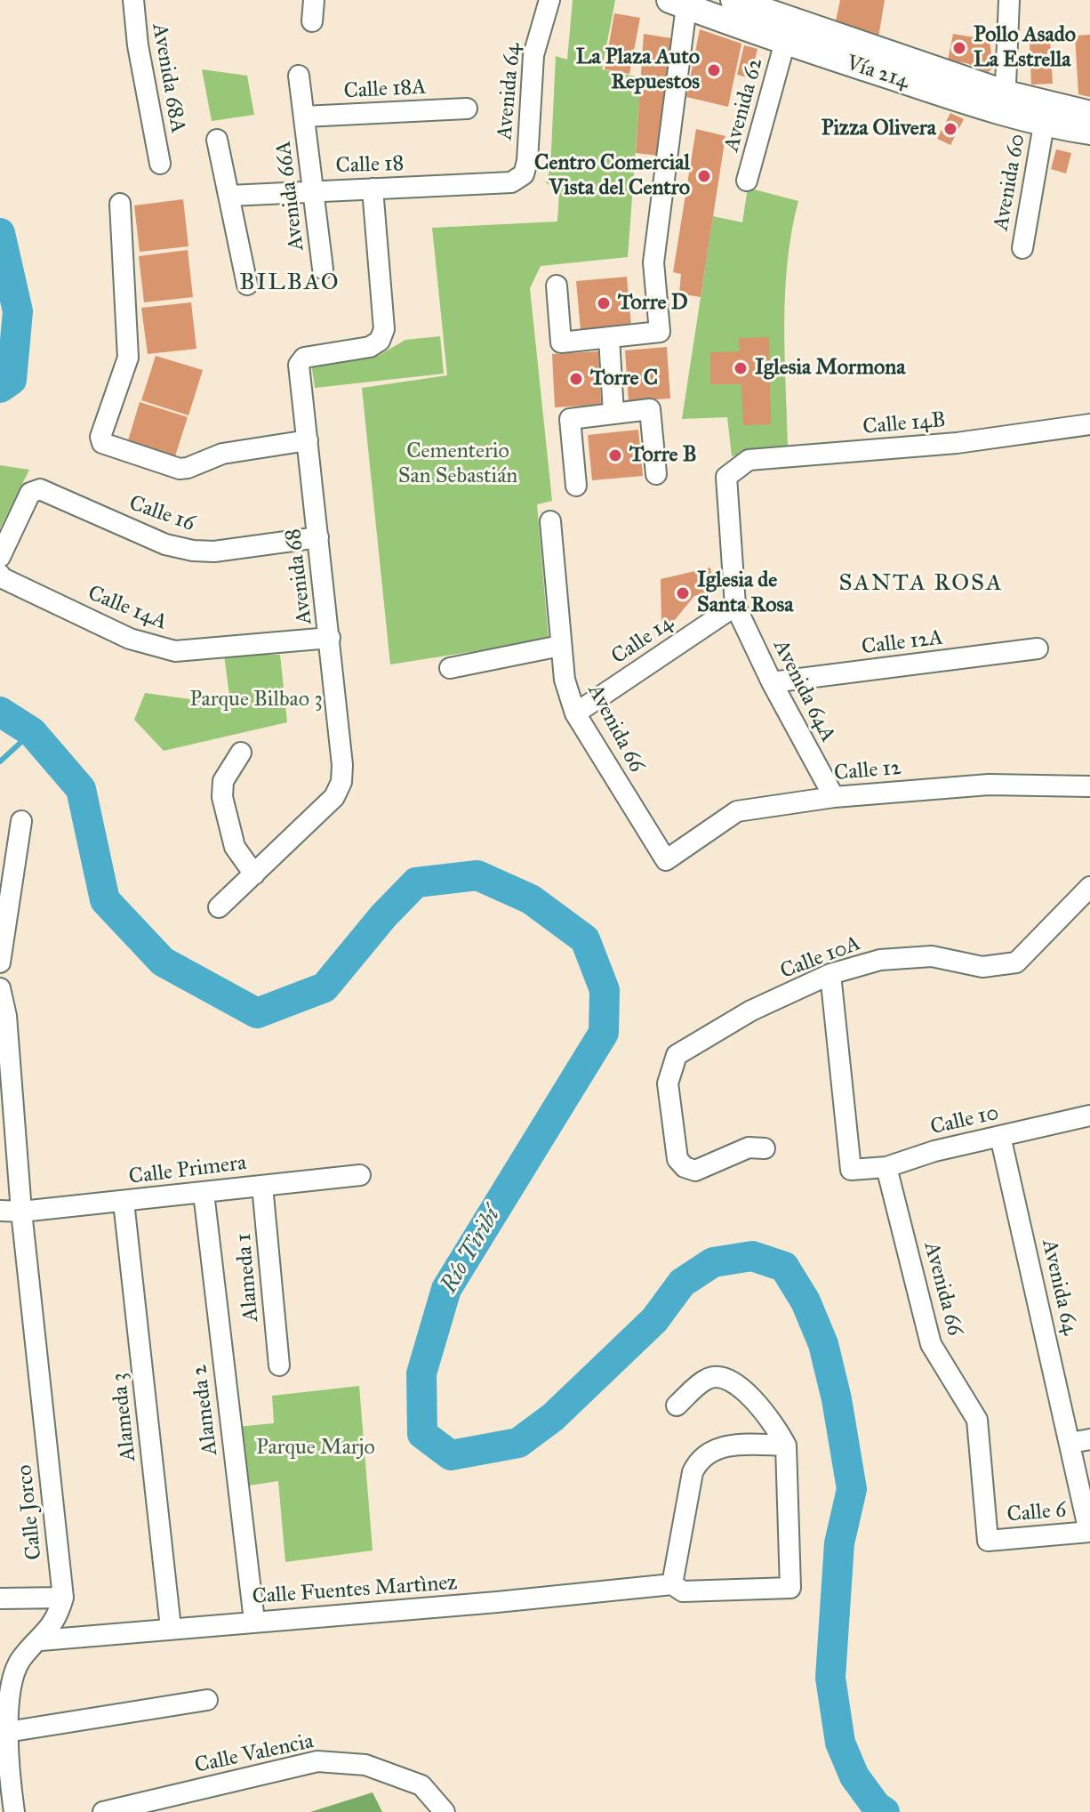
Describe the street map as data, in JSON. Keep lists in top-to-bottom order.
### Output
{
  "streets": {
    "main road": ["Vía 214"],
    "street": [
      "Avenida 68A",
      "Calle 18A",
      "Avenida 64",
      "Avenida 62",
      "Calle 18",
      "Avenida 60",
      "Avenida 66A",
      "Calle 14B",
      "Calle 16",
      "Avenida 68",
      "Calle 14A",
      "Calle 14",
      "Calle 12A",
      "Avenida 64A",
      "Avenida 66",
      "Calle 12",
      "Calle 10A",
      "Calle 10",
      "Calle Primera",
      "Alameda 1",
      "Alameda 2",
      "Alameda 3",
      "Calle Jorco",
      "Calle 6",
      "Calle Fuentes Martìnez",
      "Calle Valencia"
    ]
  },
  "crossings": [
    ["Vía 214", "Avenida 62"],
    ["Vía 214", "Avenida 60"],
    ["Calle 18A", "Avenida 66A"],
    ["Avenida 64", "Calle 18"],
    ["Avenida 64", "Calle 10"],
    ["Avenida 64", "Calle 6"],
    ["Calle 18", "Avenida 66A"],
    ["Calle 18", "Avenida 68"],
    ["Calle 14B", "Avenida 64A"],
    ["Calle 16", "Avenida 68"],
    ["Avenida 68", "Calle 14A"],
    ["Calle 14", "Avenida 64A"],
    ["Calle 14", "Avenida 66"],
    ["Calle 12A", "Avenida 64A"],
    ["Avenida 64A", "Calle 12"],
    ["Avenida 66", "Calle 12"],
    ["Avenida 66", "Calle 10"],
    ["Avenida 66", "Calle 6"],
    ["Calle 10A", "Calle 10"],
    ["Calle Primera", "Alameda 1"],
    ["Calle Primera", "Alameda 2"],
    ["Calle Primera", "Alameda 3"],
    ["Calle Primera", "Calle Jorco"],
    ["Alameda 2", "Calle Fuentes Martìnez"],
    ["Alameda 3", "Calle Fuentes Martìnez"]
  ],
  "districts": ["BILBAO", "SANTA ROSA"],
  "water": ["Río Tiribí"],
  "parks": ["Cementerio San Sebastián", "Parque Bilbao 3", "Parque Marjo"],
  "places": [
    "Pollo Asado La Estrella",
    "La Plaza Auto Repuestos",
    "Pizza Olivera",
    "Centro Comercial Vista del Centro",
    "Torre D",
    "Iglesia Mormona",
    "Torre C",
    "Torre B",
    "Iglesia de Santa Rosa"
  ]
}
